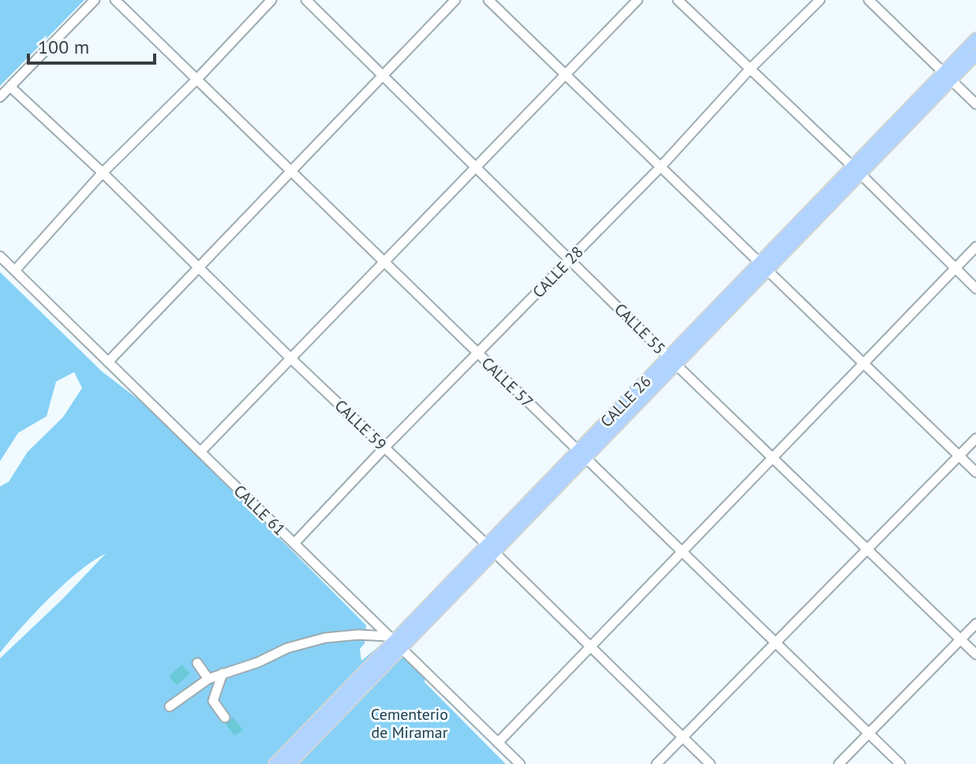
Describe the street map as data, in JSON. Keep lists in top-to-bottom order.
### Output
{
  "streets": {
    "main road": ["CALLE 26"],
    "street": [
      "CALLE 28",
      "CALLE 55",
      "CALLE 57",
      "CALLE 59",
      "CALLE 61"
    ]
  },
  "crossings": [
    ["CALLE 28", "CALLE 55"],
    ["CALLE 28", "CALLE 57"],
    ["CALLE 28", "CALLE 59"],
    ["CALLE 28", "CALLE 61"],
    ["CALLE 55", "CALLE 26"],
    ["CALLE 57", "CALLE 26"],
    ["CALLE 26", "CALLE 59"],
    ["CALLE 26", "CALLE 61"]
  ],
  "parks": ["Cementerio de Miramar"],
  "scale_bar": "100 m"
}
